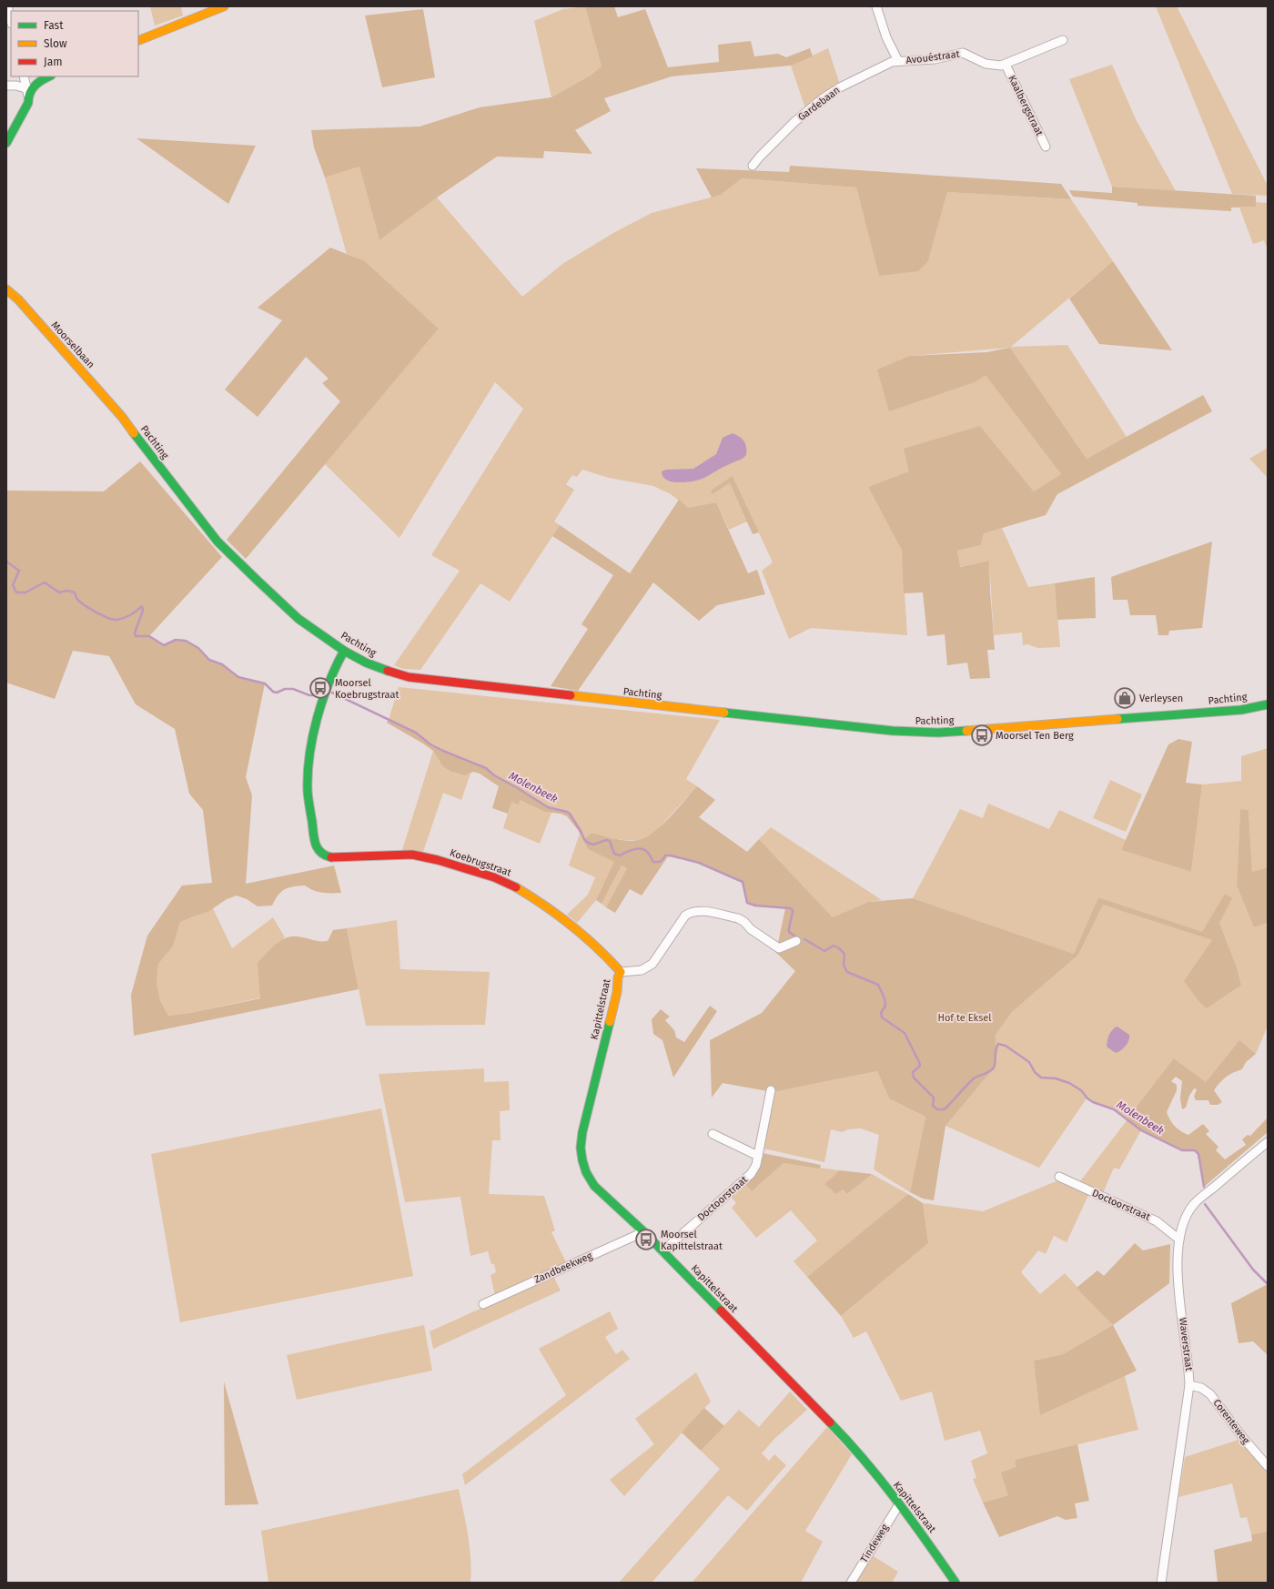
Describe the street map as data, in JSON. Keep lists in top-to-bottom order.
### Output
{
  "streets": {
    "street": [
      "Avouéstraat",
      "Gardebaan",
      "Kaalbergstraat",
      "Moorselbaan",
      "Pachting",
      "Koebrugstraat",
      "Kapittelstraat",
      "Doctoorstraat",
      "Zandbeekweg",
      "Waverstraat",
      "Corenteweg",
      "Tindeweg"
    ]
  },
  "crossings": [
    ["Avouéstraat", "Gardebaan"],
    ["Avouéstraat", "Kaalbergstraat"],
    ["Moorselbaan", "Pachting"],
    ["Pachting", "Koebrugstraat"],
    ["Koebrugstraat", "Kapittelstraat"],
    ["Kapittelstraat", "Doctoorstraat"],
    ["Kapittelstraat", "Zandbeekweg"],
    ["Kapittelstraat", "Tindeweg"],
    ["Doctoorstraat", "Waverstraat"],
    ["Waverstraat", "Corenteweg"]
  ],
  "water": ["Molenbeek"],
  "parks": ["Hof te Eksel"],
  "places": {
    "bus stop": ["Moorsel Koebrugstraat", "Moorsel Ten Berg", "Moorsel Kapittelstraat"],
    "shop": ["Verleysen"]
  },
  "legend": ["Fast", "Slow", "Jam"]
}
